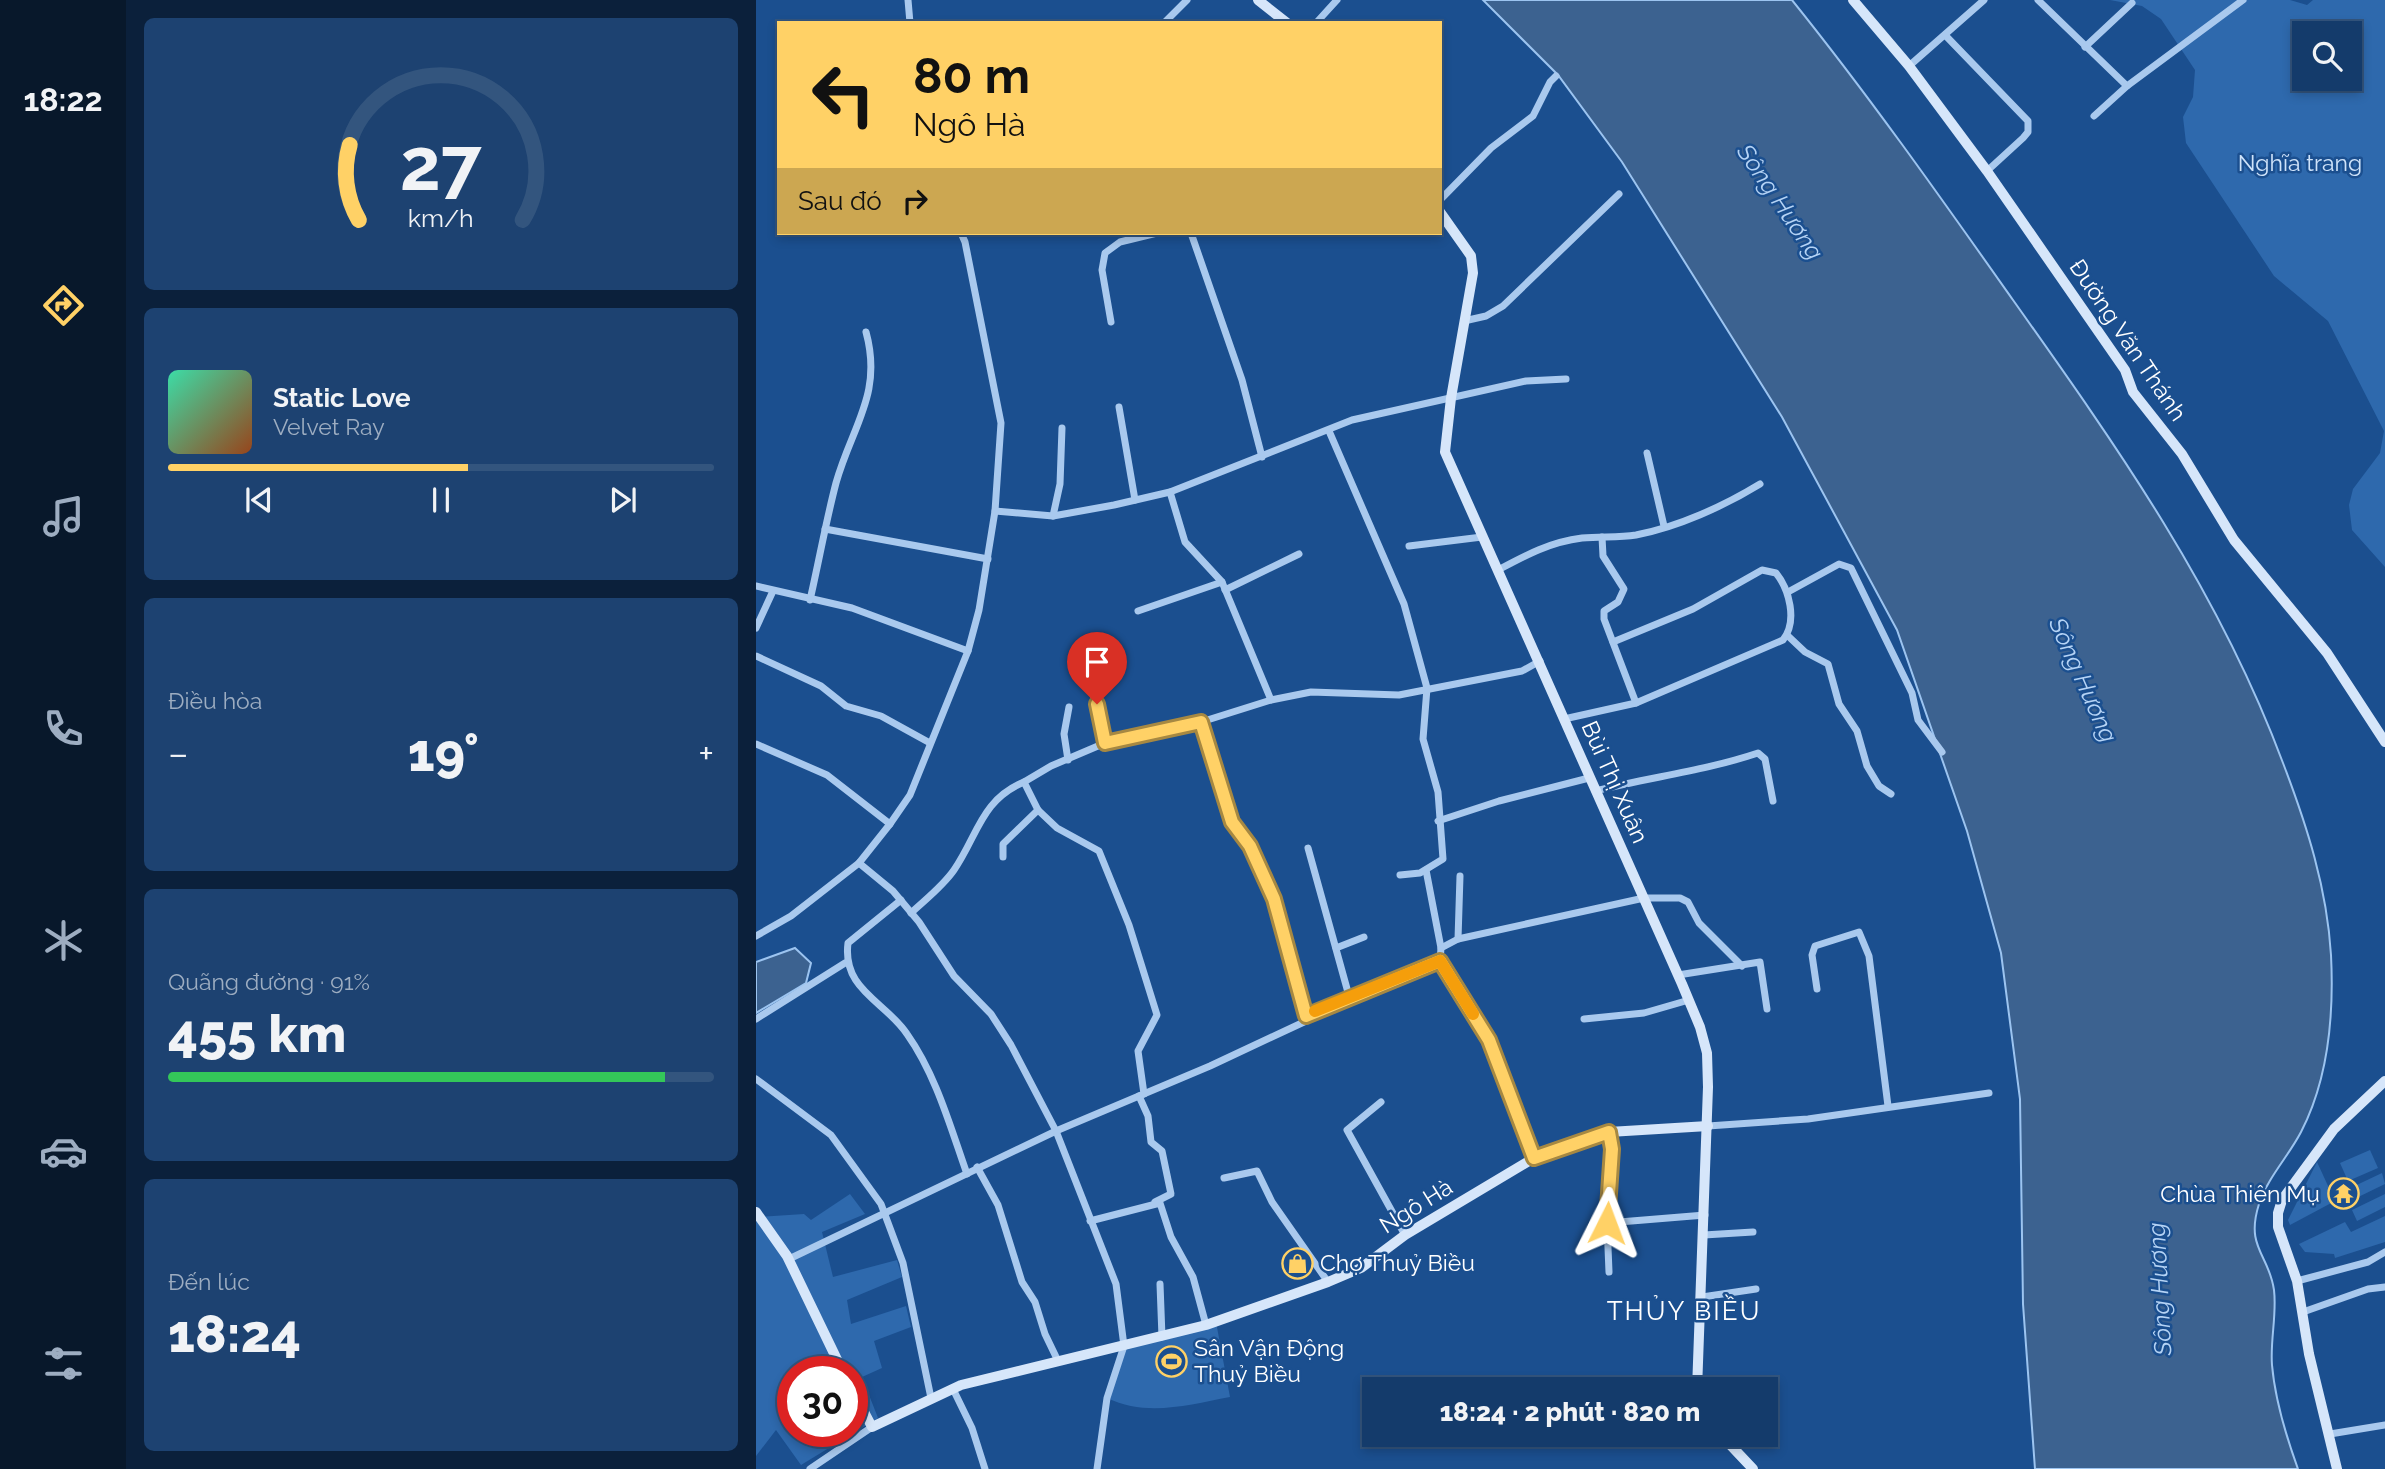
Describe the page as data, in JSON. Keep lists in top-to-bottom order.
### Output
{
  "streets": {
    "street": ["Đường Văn Thánh", "Bùi Thị Xuân", "Ngô Hà"]
  },
  "crossings": [
    ["Bùi Thị Xuân", "Ngô Hà"]
  ],
  "districts": ["THỦY BIỀU"],
  "water": ["Sông Hương"],
  "parks": ["Nghĩa trang"],
  "places": {
    "temple": ["Chùa Thiên Mụ"],
    "shop": ["Chợ Thuỷ Biều"],
    "sports": ["Sân Vận Động Thuỷ Biều"]
  },
  "page": {
    "tabs": "18:22",
    "turn": ["80 m", "Ngô Hà"],
    "then": "Sau đó",
    "song": ["Static Love", "Velvet Ray"],
    "tile": [
      "Điều hòa",
      ["Quãng đường · 91%", "455 km"],
      ["Đến lúc", "18:24"]
    ],
    "heat": ["−", "19°", "+"],
    "limit": "30",
    "trip": "18:24 · 2 phút · 820 m",
    "gauge": ["27", "km/h"]
  }
}
